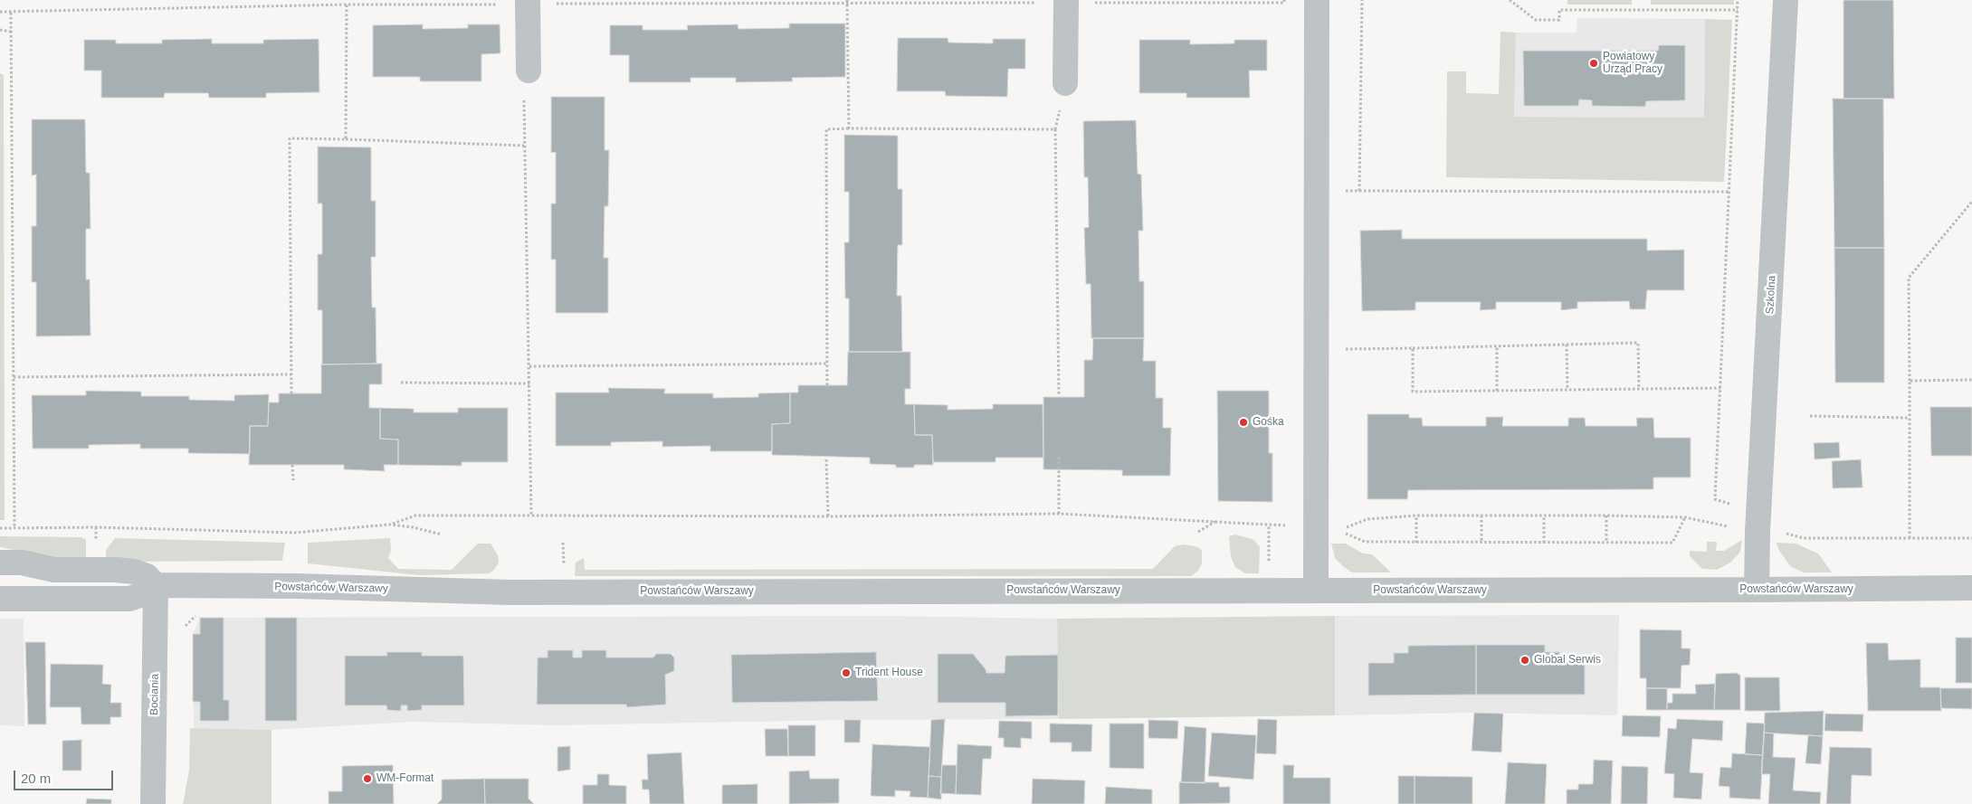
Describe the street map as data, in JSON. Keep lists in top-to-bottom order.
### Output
{
  "streets": {
    "street": ["Szkolna", "Powstańców Warszawy", "Bociania"]
  },
  "crossings": [
    ["Szkolna", "Powstańców Warszawy"],
    ["Powstańców Warszawy", "Bociania"]
  ],
  "places": [
    "Powiatowy Urząd Pracy",
    "Gośka",
    "Global Serwis",
    "Trident House",
    "WM-Format"
  ],
  "scale_bar": "20 m"
}
